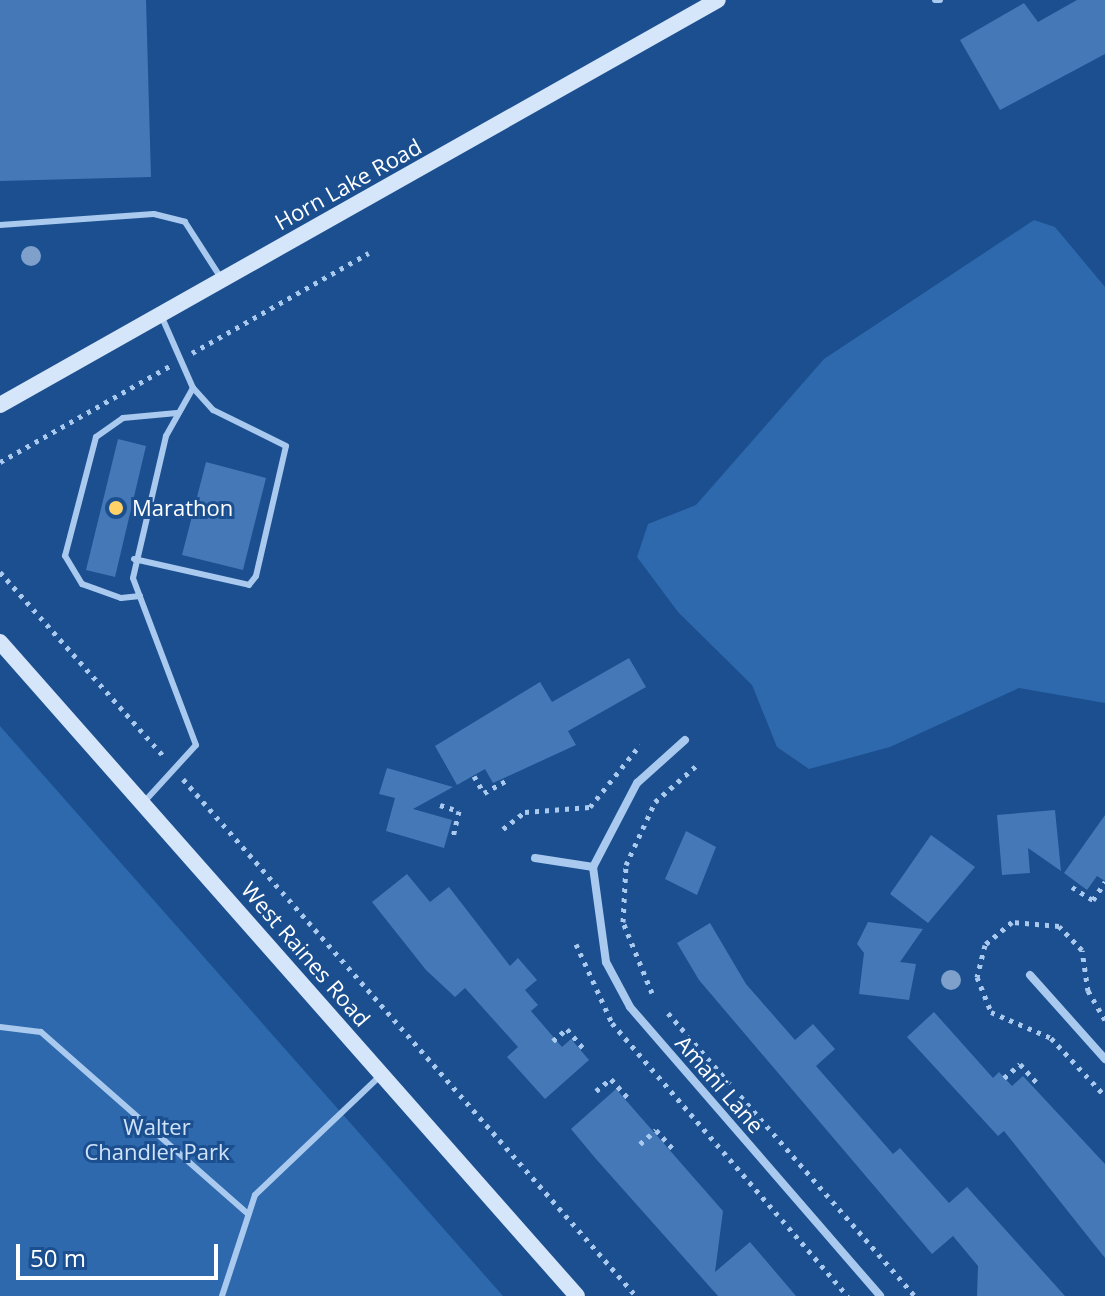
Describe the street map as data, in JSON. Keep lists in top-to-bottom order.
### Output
{
  "streets": {
    "main road": ["Horn Lake Road", "West Raines Road"],
    "street": ["Amani Lane"]
  },
  "parks": ["Walter Chandler Park"],
  "places": ["Marathon"],
  "scale_bar": "50 m"
}
